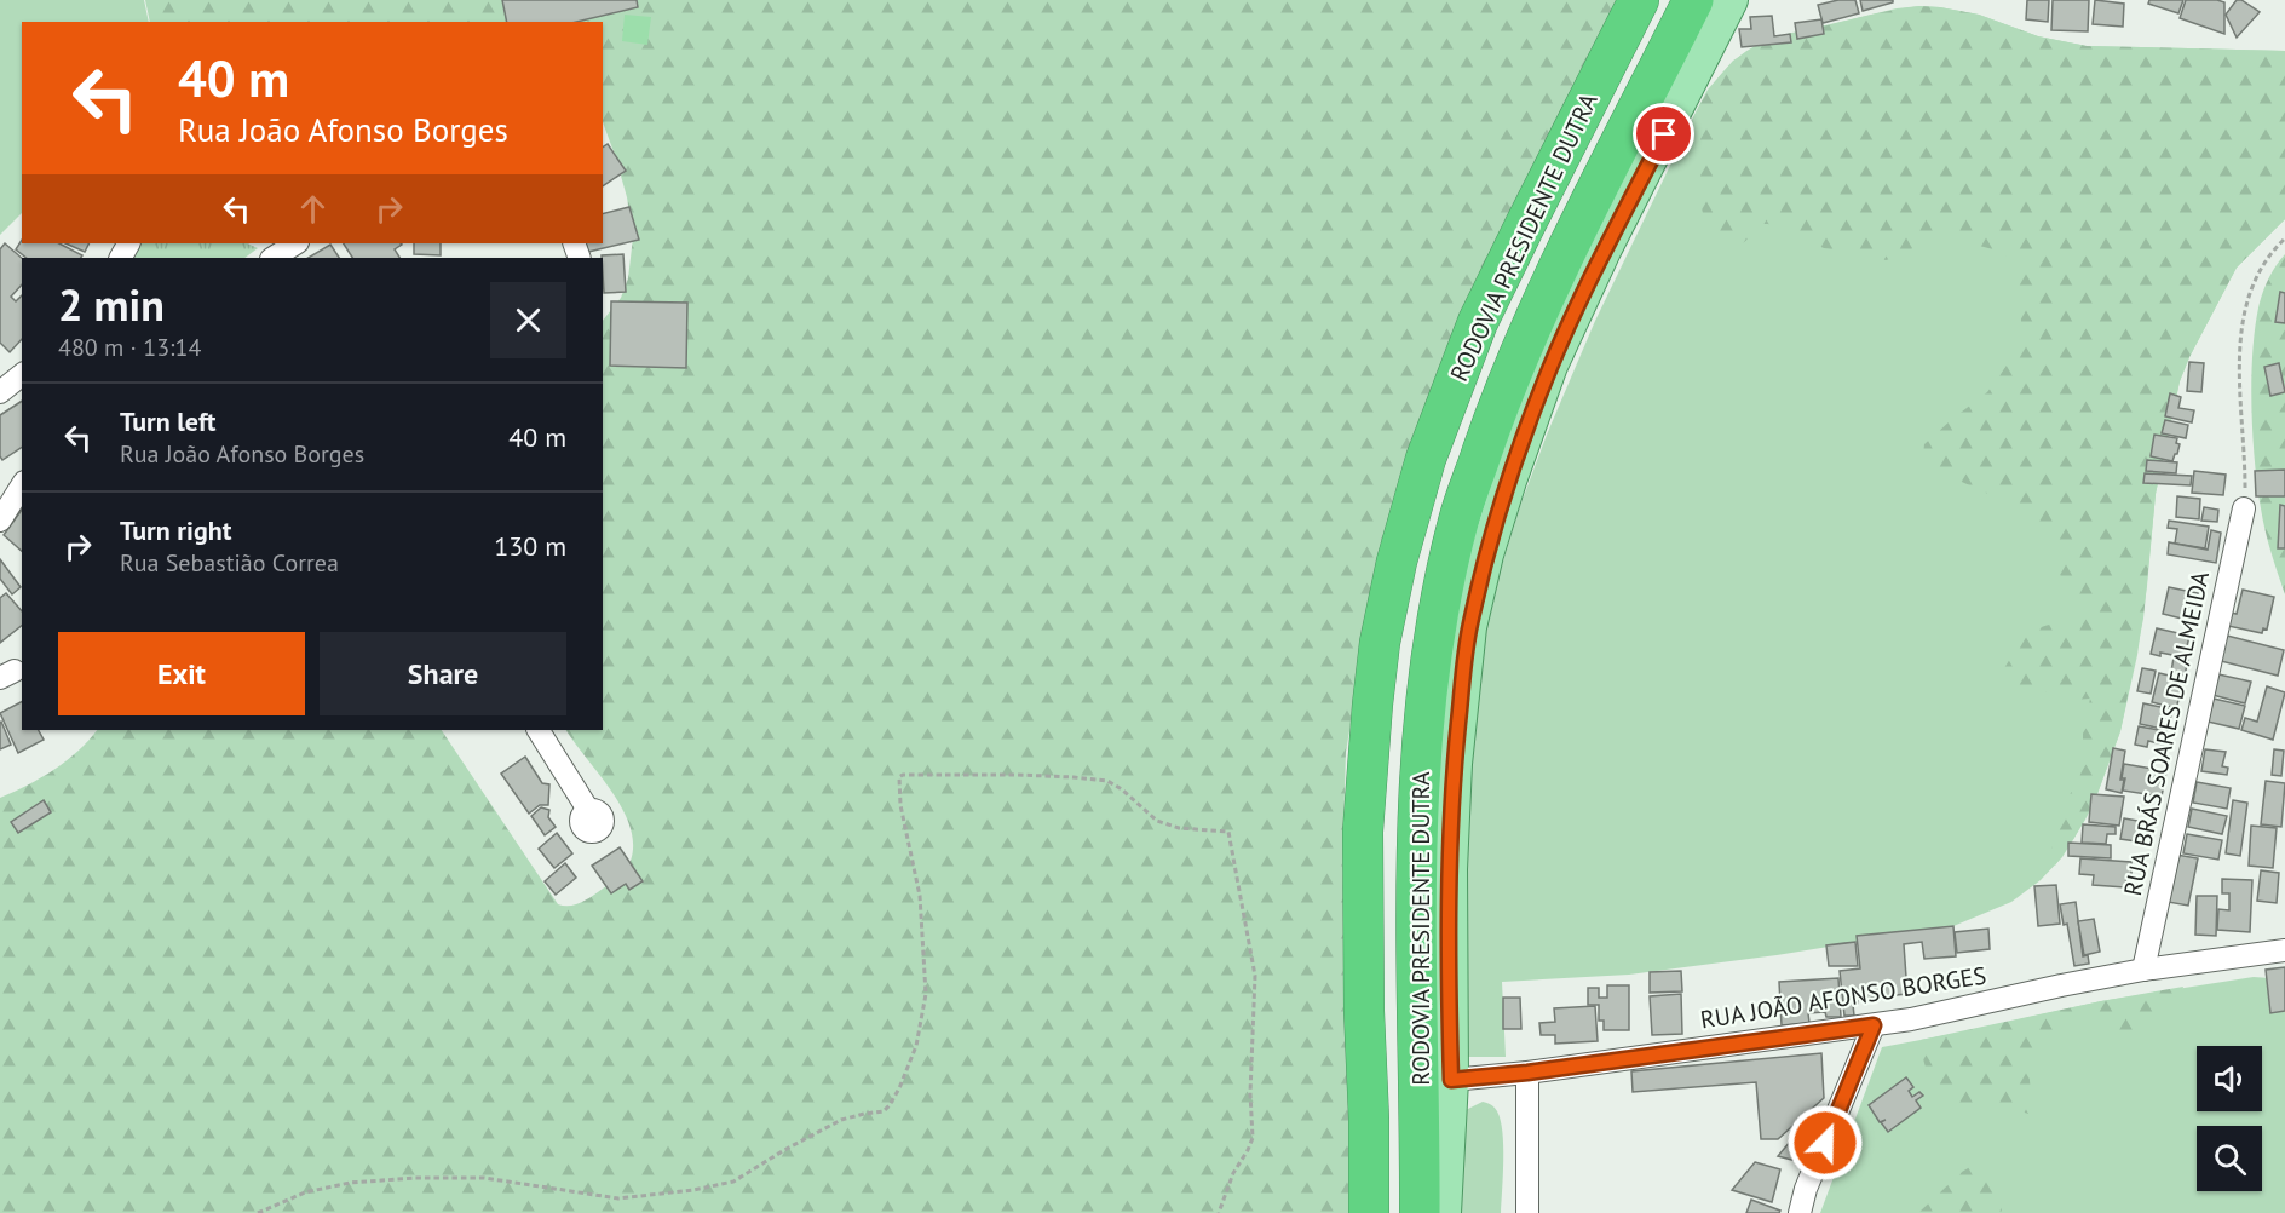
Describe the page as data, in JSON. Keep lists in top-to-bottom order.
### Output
{
  "streets": {
    "highway": ["RODOVIA PRESIDENTE DUTRA"],
    "street": ["RUA BRÁS SOARES DE ALMEIDA", "RUA JOÃO AFONSO BORGES"]
  },
  "crossings": [
    ["RUA BRÁS SOARES DE ALMEIDA", "RUA JOÃO AFONSO BORGES"]
  ],
  "page": {
    "turn": ["40 m", "Rua João Afonso Borges"],
    "heading": ["2 min", "480 m · 13:14"],
    "list": [
      {
        "name": "Turn left",
        "note": "Rua João Afonso Borges",
        "value": "40 m"
      },
      {
        "name": "Turn right",
        "note": "Rua Sebastião Correa",
        "value": "130 m"
      }
    ],
    "buttons": ["Exit", "Share"]
  }
}
